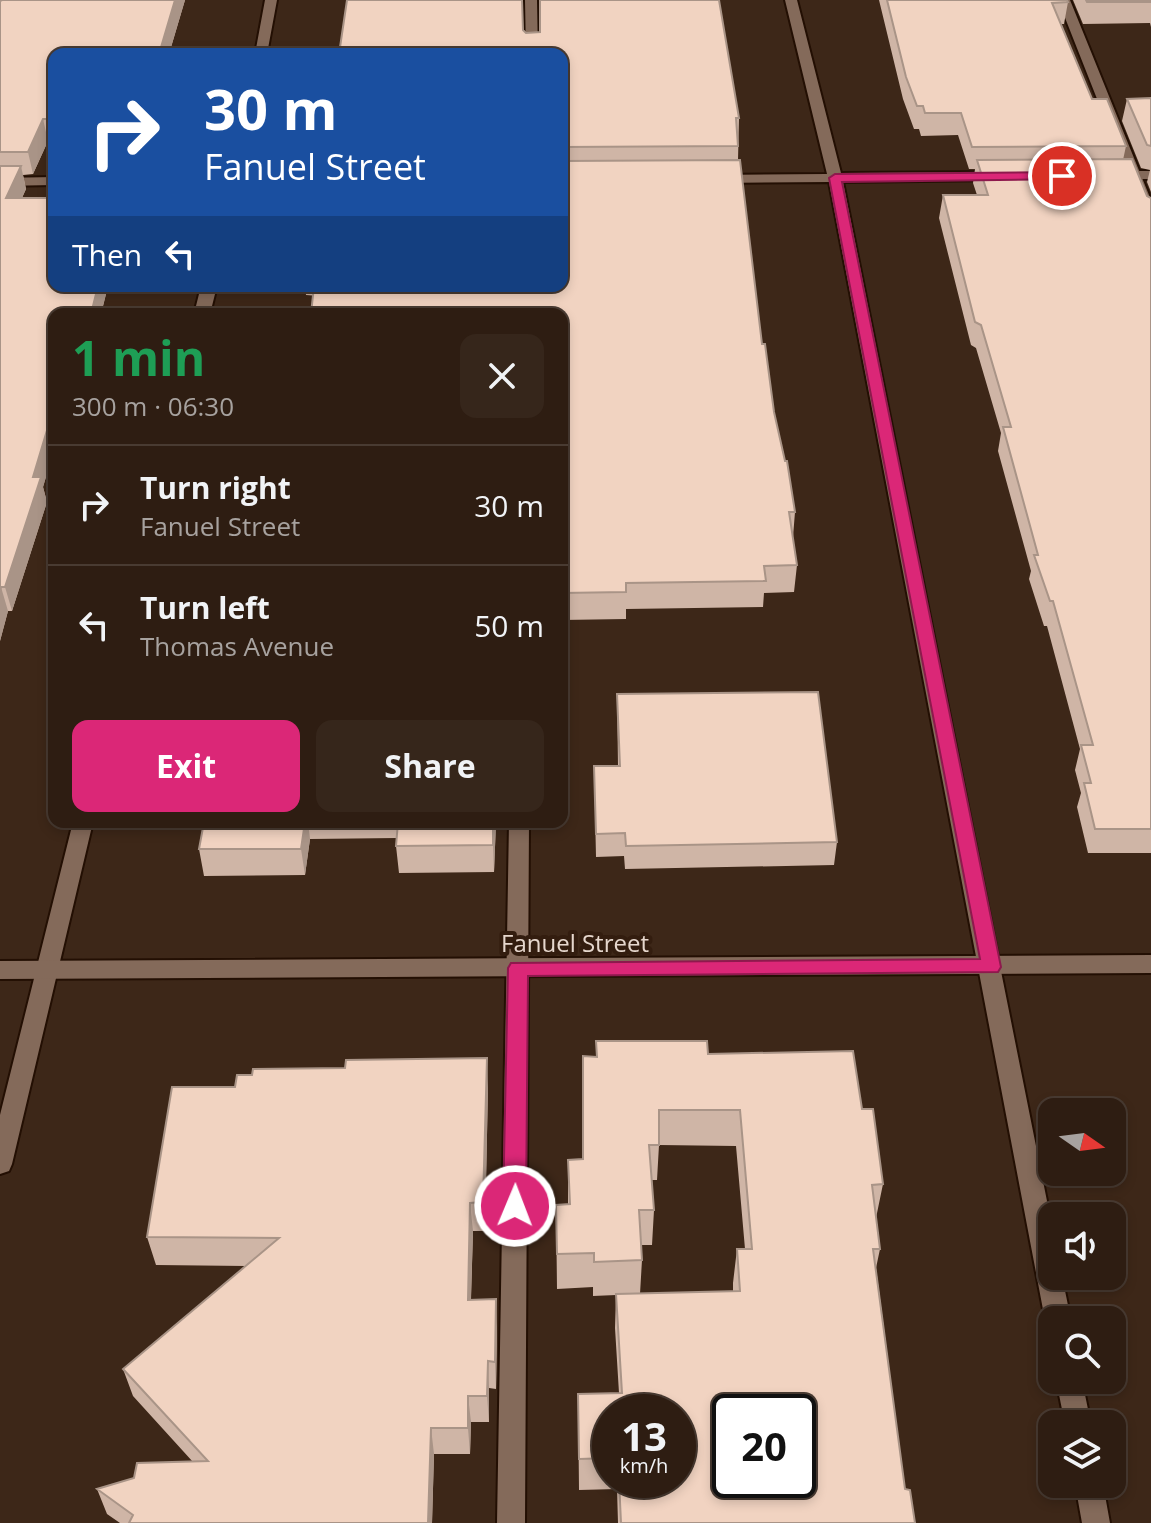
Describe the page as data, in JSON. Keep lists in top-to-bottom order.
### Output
{
  "streets": {
    "street": ["Fanuel Street"]
  },
  "north": "right",
  "page": {
    "turn": ["30 m", "Fanuel Street"],
    "then": "Then",
    "heading": ["1 min", "300 m · 06:30"],
    "list": [
      {
        "name": "Turn right",
        "note": "Fanuel Street",
        "value": "30 m"
      },
      {
        "name": "Turn left",
        "note": "Thomas Avenue",
        "value": "50 m"
      }
    ],
    "buttons": ["Exit", "Share"],
    "speed": "13 km/h",
    "limit": "20"
  }
}
